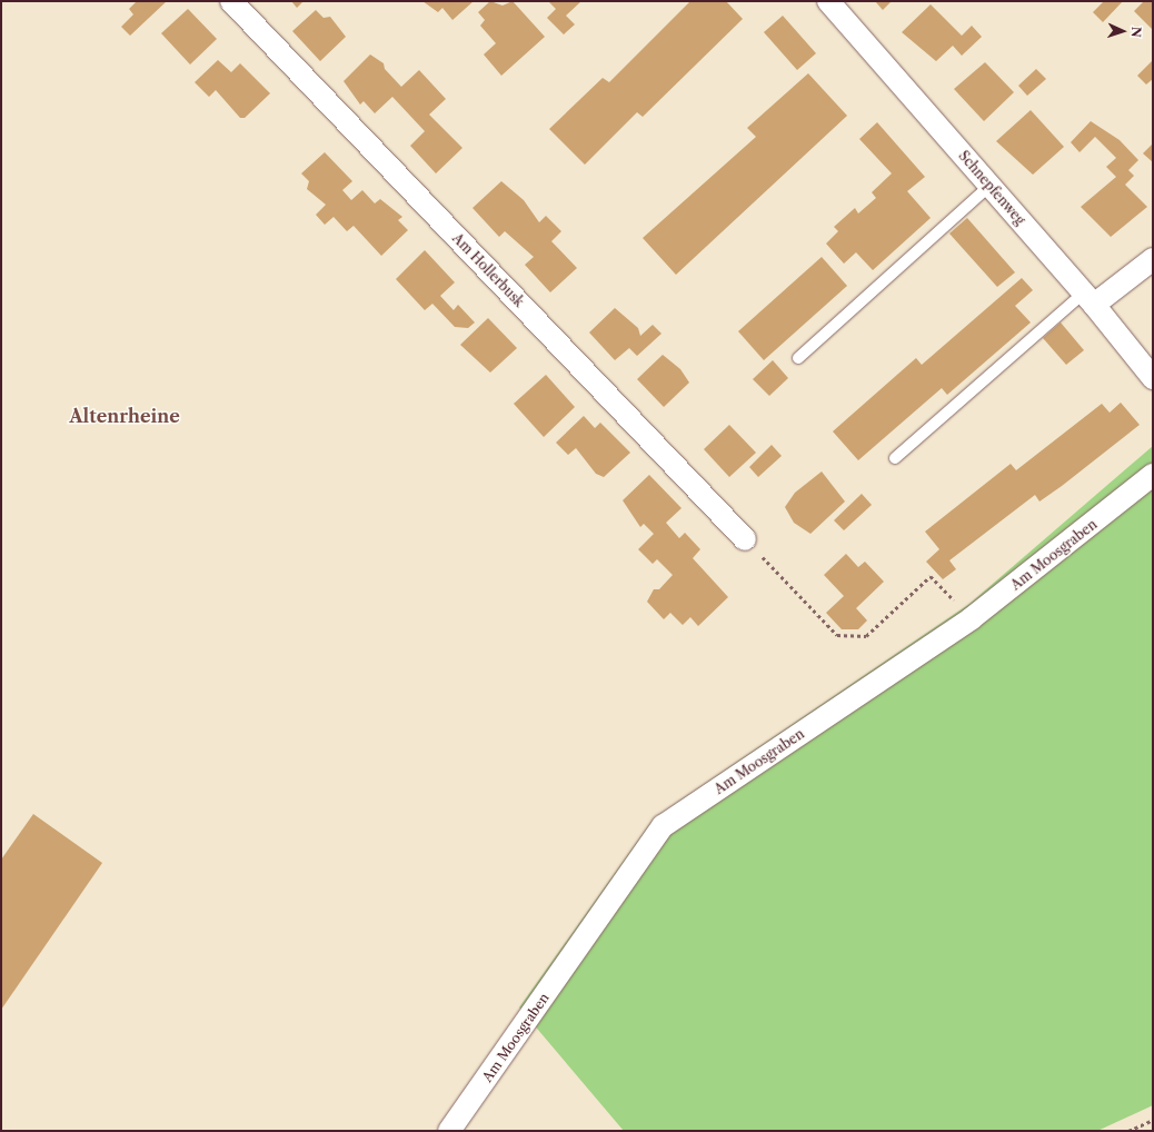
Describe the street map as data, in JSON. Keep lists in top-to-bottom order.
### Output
{
  "streets": {
    "street": ["Schnepfenweg", "Am Hollerbusk", "Am Moosgraben"]
  },
  "districts": ["Altenrheine"],
  "north": "right"
}
